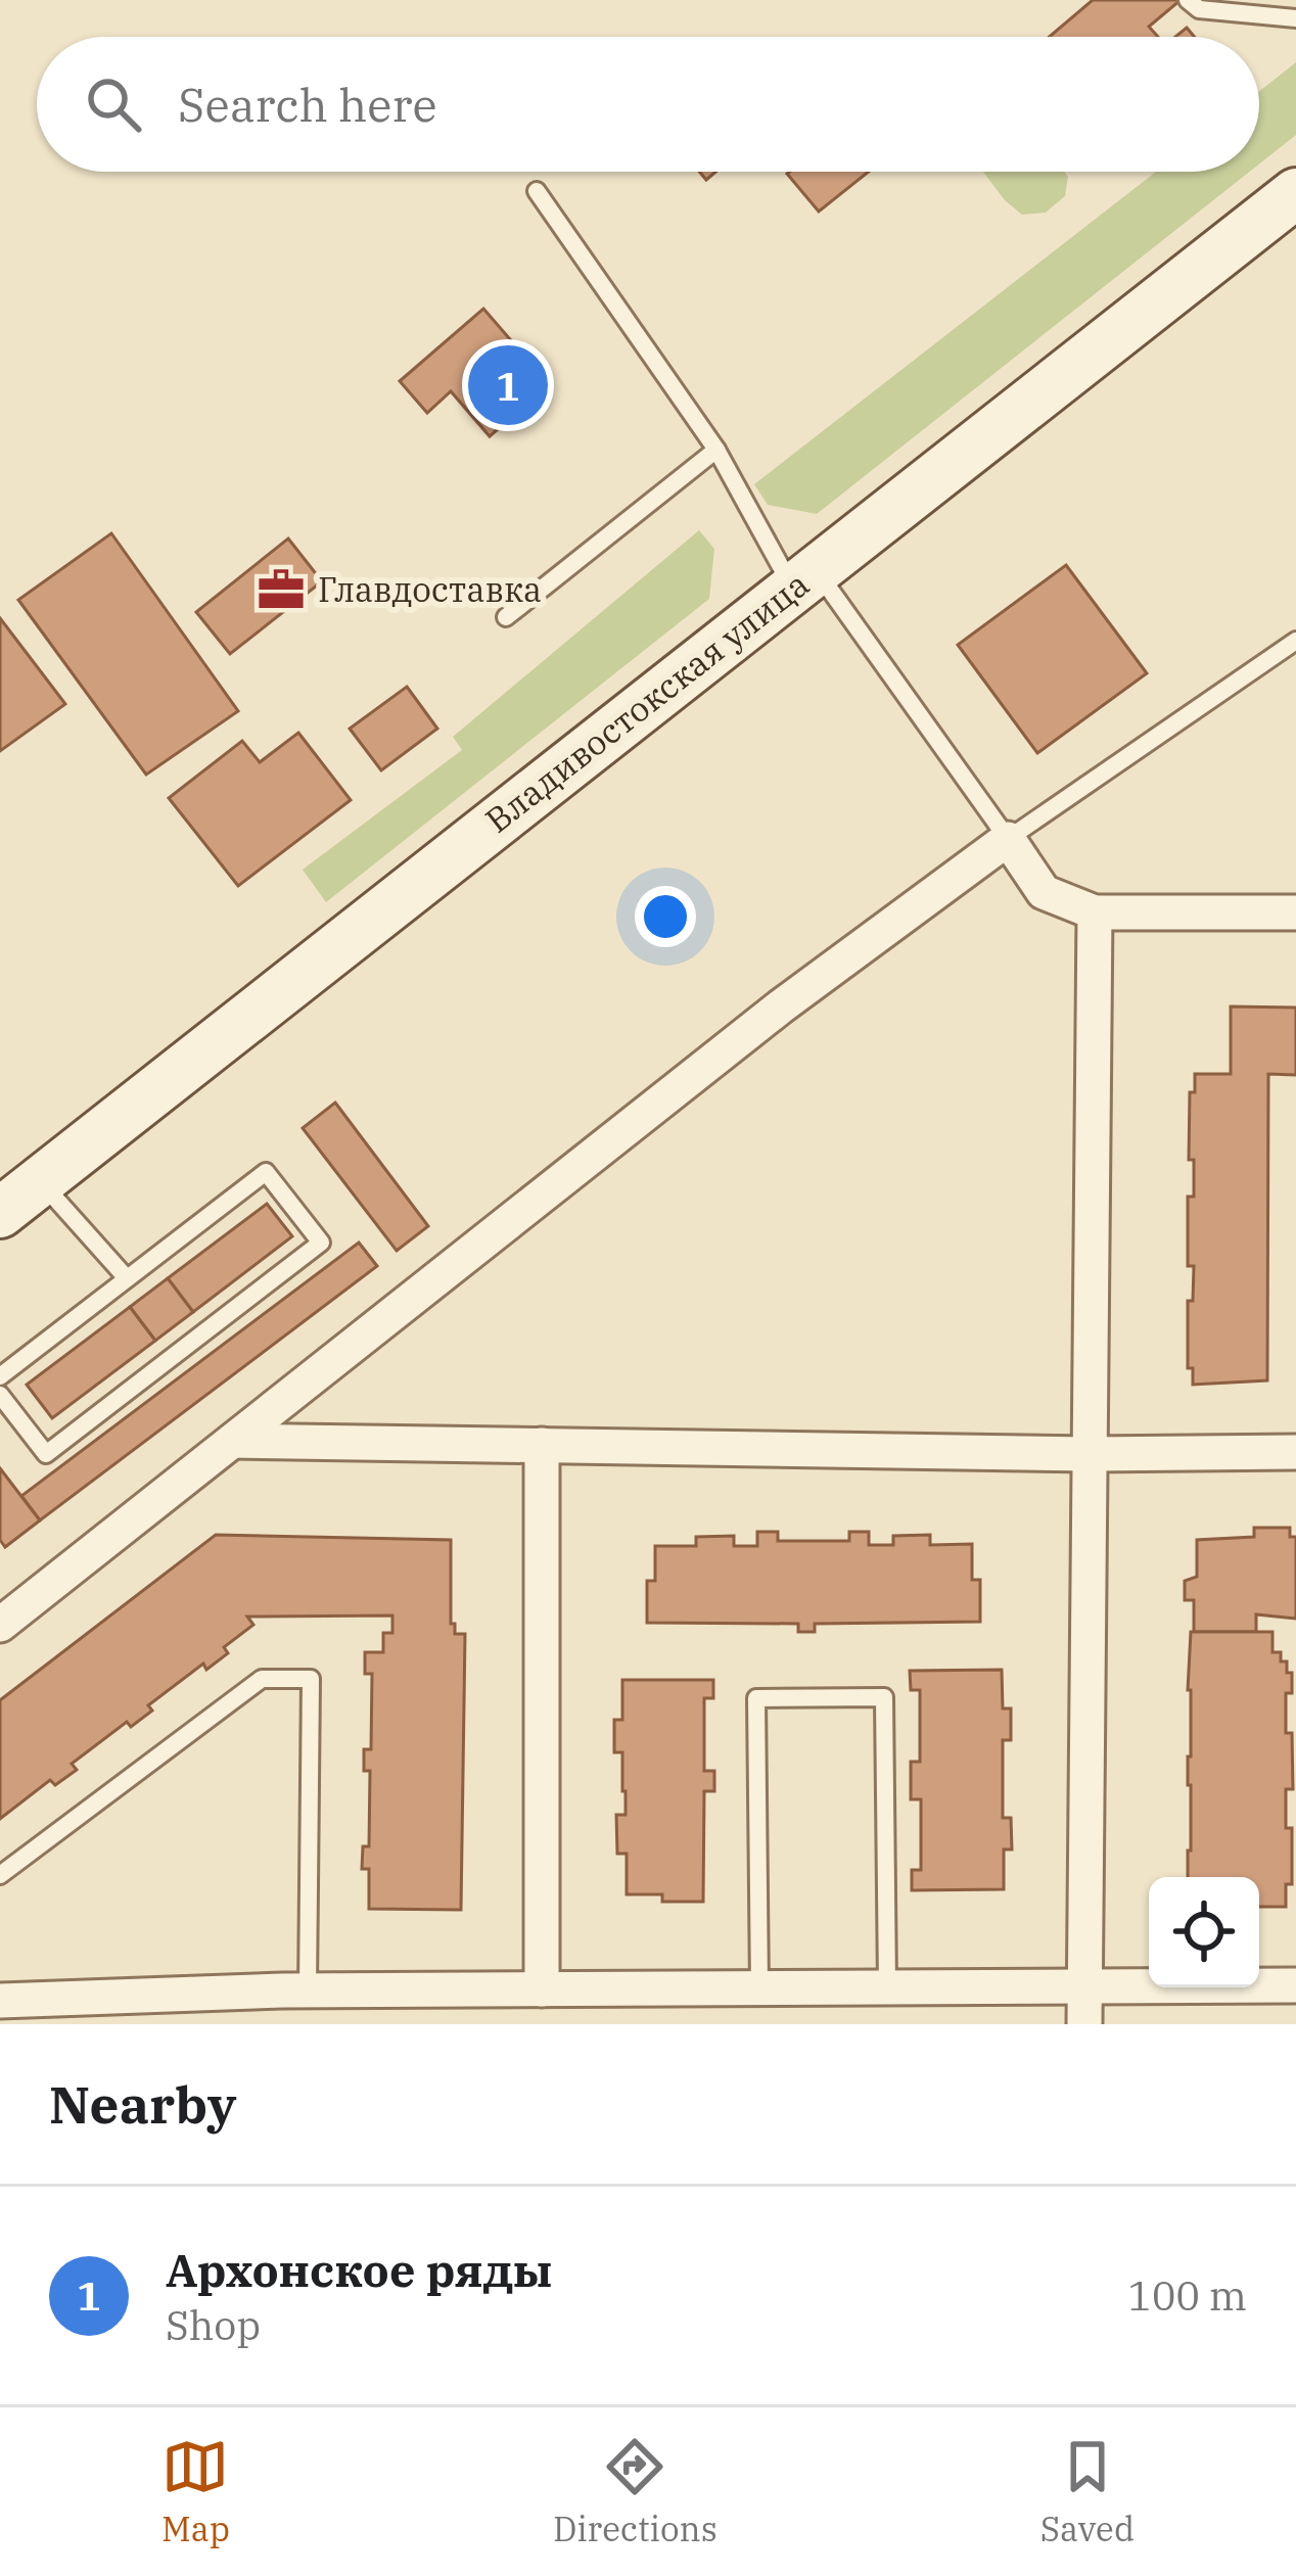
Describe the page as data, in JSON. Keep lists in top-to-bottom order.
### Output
{
  "streets": {
    "main road": ["Владивостокская улица"]
  },
  "places": {
    "office": ["Главдоставка"]
  },
  "page": {
    "search": "Search here",
    "pins": "1",
    "heading": "Nearby",
    "list": [
      {
        "mark": "1",
        "name": "Архонское ряды",
        "note": "Shop",
        "value": "100 m"
      }
    ],
    "nav": ["Map", "Directions", "Saved"]
  }
}
